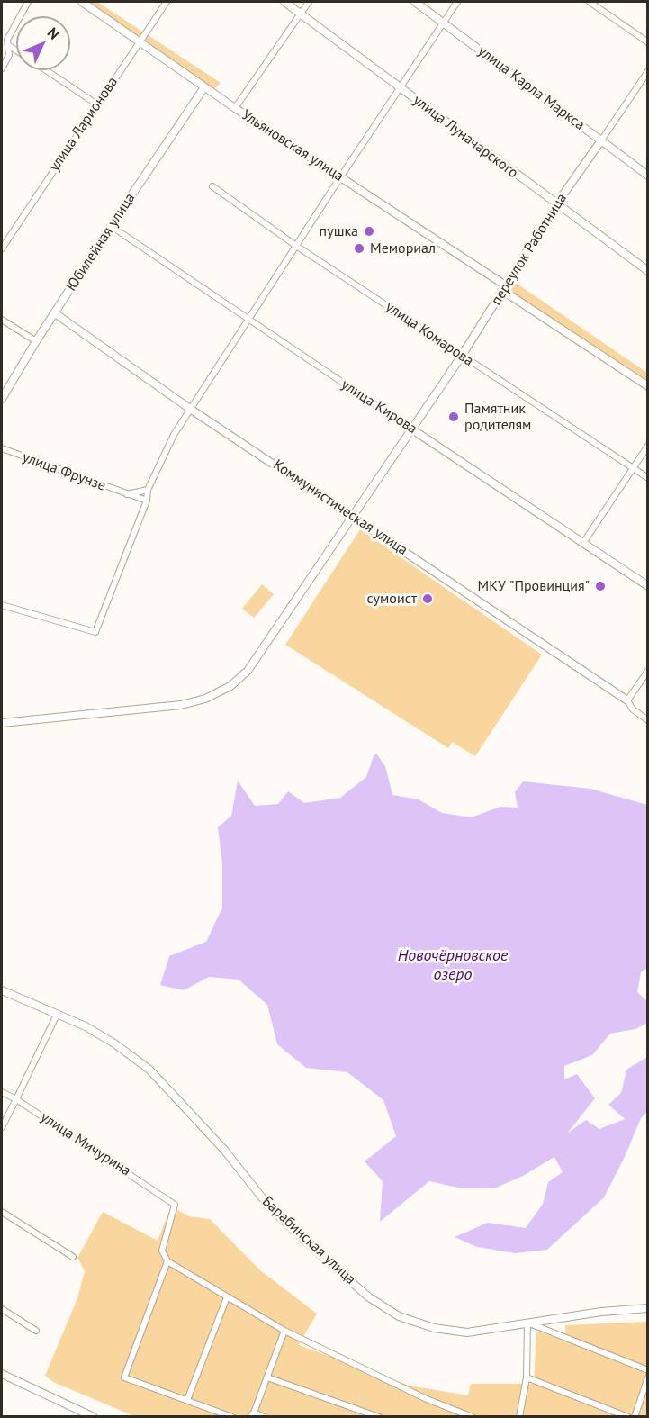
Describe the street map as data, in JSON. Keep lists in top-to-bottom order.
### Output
{
  "streets": {
    "street": [
      "улица Карла Маркса",
      "улица Ларионова",
      "улица Луначарского",
      "Ульяновская улица",
      "Юбилейная улица",
      "переулок Работница",
      "улица Комарова",
      "улица Кирова",
      "улица Фрунзе",
      "Коммунистическая улица",
      "улица Мичурина",
      "Барабинская улица"
    ]
  },
  "crossings": [
    ["улица Карла Маркса", "переулок Работница"],
    ["улица Ларионова", "Ульяновская улица"],
    ["улица Луначарского", "переулок Работница"],
    ["Ульяновская улица", "Юбилейная улица"],
    ["Ульяновская улица", "переулок Работница"],
    ["Юбилейная улица", "улица Кирова"],
    ["Юбилейная улица", "Коммунистическая улица"],
    ["переулок Работница", "улица Комарова"],
    ["переулок Работница", "улица Кирова"],
    ["переулок Работница", "Коммунистическая улица"]
  ],
  "water": ["Новочёрновское озеро"],
  "places": [
    "пушка",
    "Мемориал",
    "Памятник родителям",
    "МКУ \"Провинция\"",
    "сумоист"
  ],
  "north": "top right"
}
